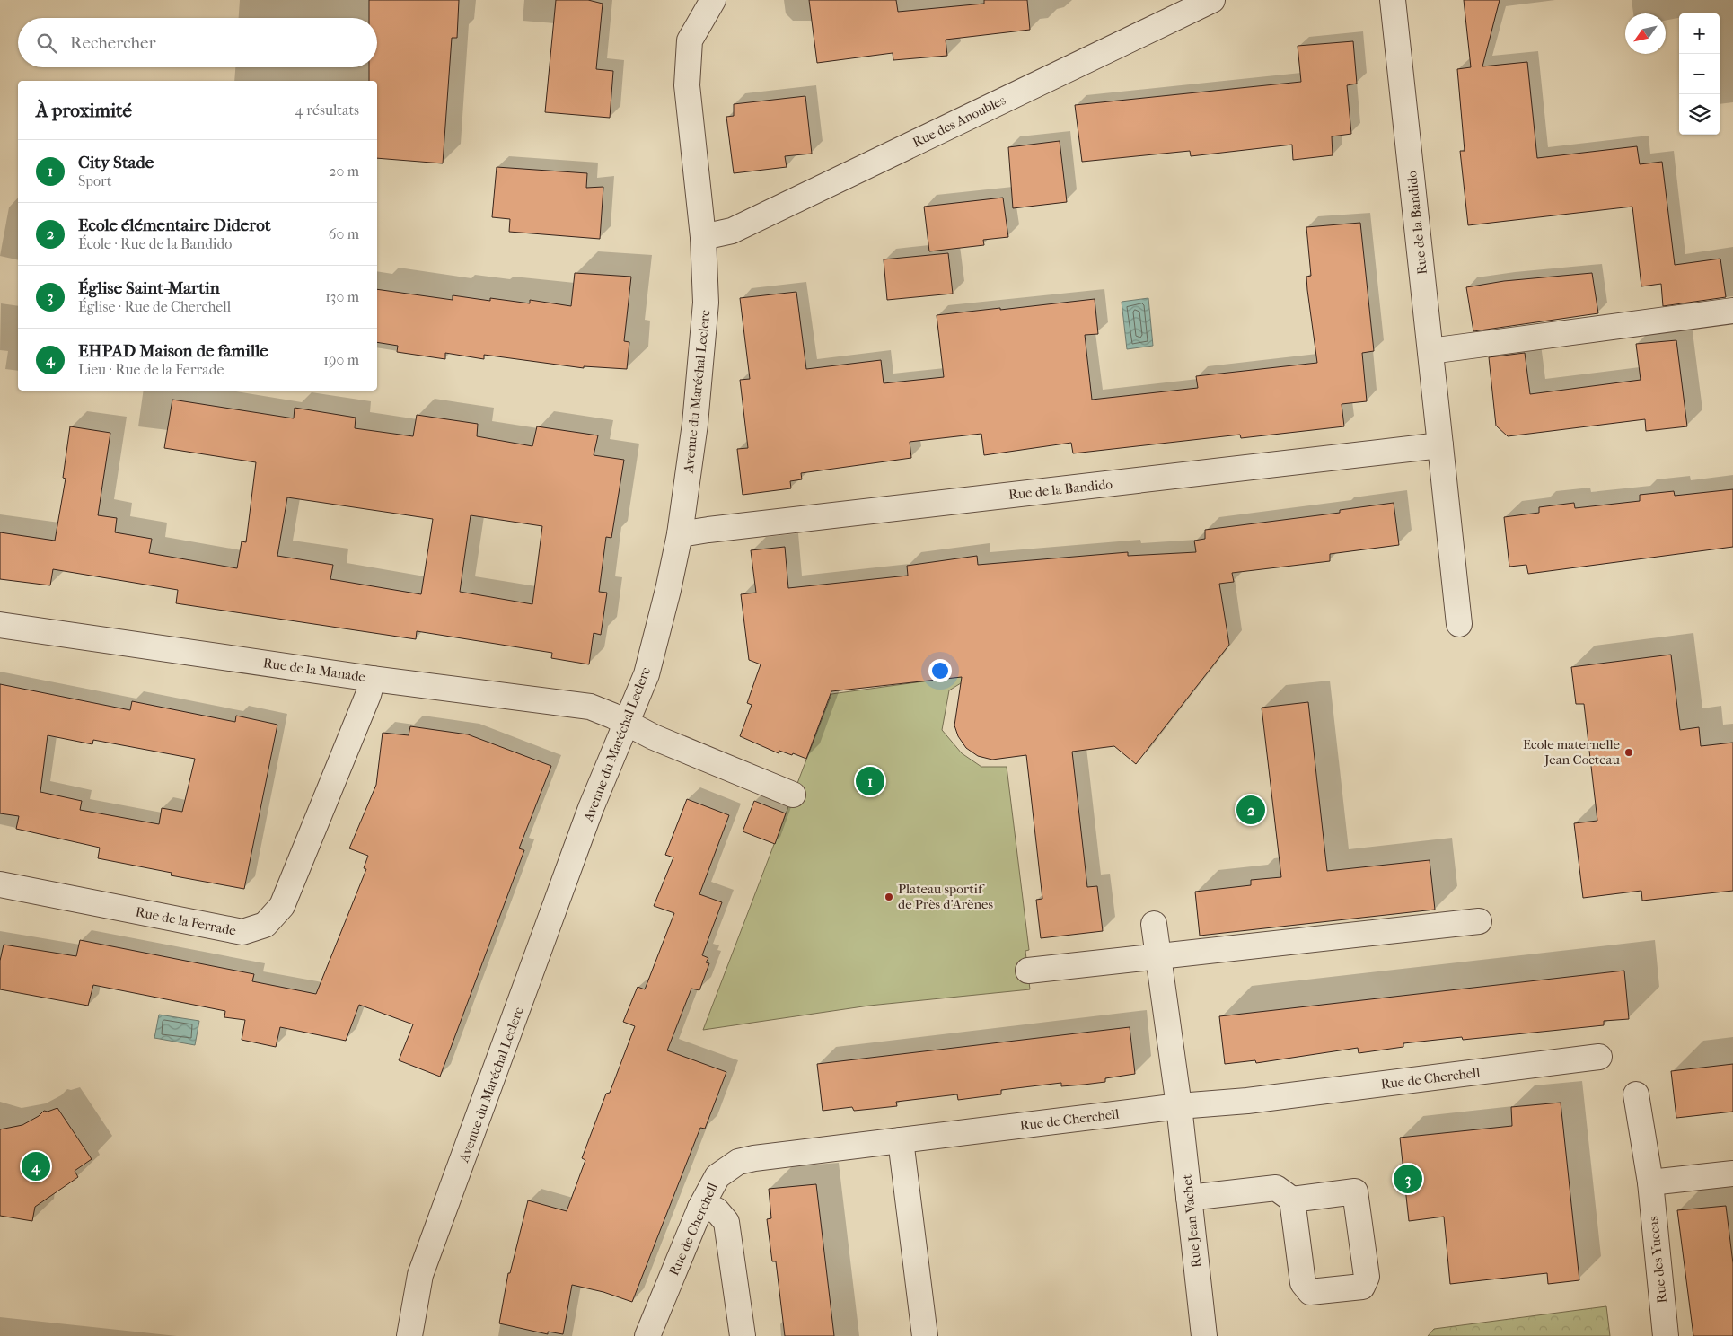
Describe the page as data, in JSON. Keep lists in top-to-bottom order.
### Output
{
  "streets": {
    "street": [
      "Rue des Anoubles",
      "Rue de la Bandido",
      "Avenue du Maréchal Leclerc",
      "Rue de la Manade",
      "Rue de la Ferrade",
      "Rue de Cherchell",
      "Rue Jean Vachet",
      "Rue des Yuccas"
    ]
  },
  "crossings": [
    ["Rue des Anoubles", "Avenue du Maréchal Leclerc"],
    ["Rue de la Bandido", "Avenue du Maréchal Leclerc"],
    ["Avenue du Maréchal Leclerc", "Rue de la Manade"],
    ["Rue de la Manade", "Rue de la Ferrade"],
    ["Rue de Cherchell", "Rue Jean Vachet"]
  ],
  "places": ["Ecole maternelle Jean Cocteau", "Plateau sportif de Près d'Arènes"],
  "north": "bottom left",
  "page": {
    "map_buttons": ["+", "−"],
    "search": "Rechercher",
    "heading": ["À proximité", "4 résultats"],
    "list": [
      {
        "mark": "1",
        "name": "City Stade",
        "note": "Sport",
        "value": "20 m"
      },
      {
        "mark": "2",
        "name": "Ecole élémentaire Diderot",
        "note": "École · Rue de la Bandido",
        "value": "60 m"
      },
      {
        "mark": "3",
        "name": "Église Saint-Martin",
        "note": "Église · Rue de Cherchell",
        "value": "130 m"
      },
      {
        "mark": "4",
        "name": "EHPAD Maison de famille",
        "note": "Lieu · Rue de la Ferrade",
        "value": "190 m"
      }
    ],
    "pins": [
      "1",
      "2",
      "4",
      "3"
    ]
  }
}
